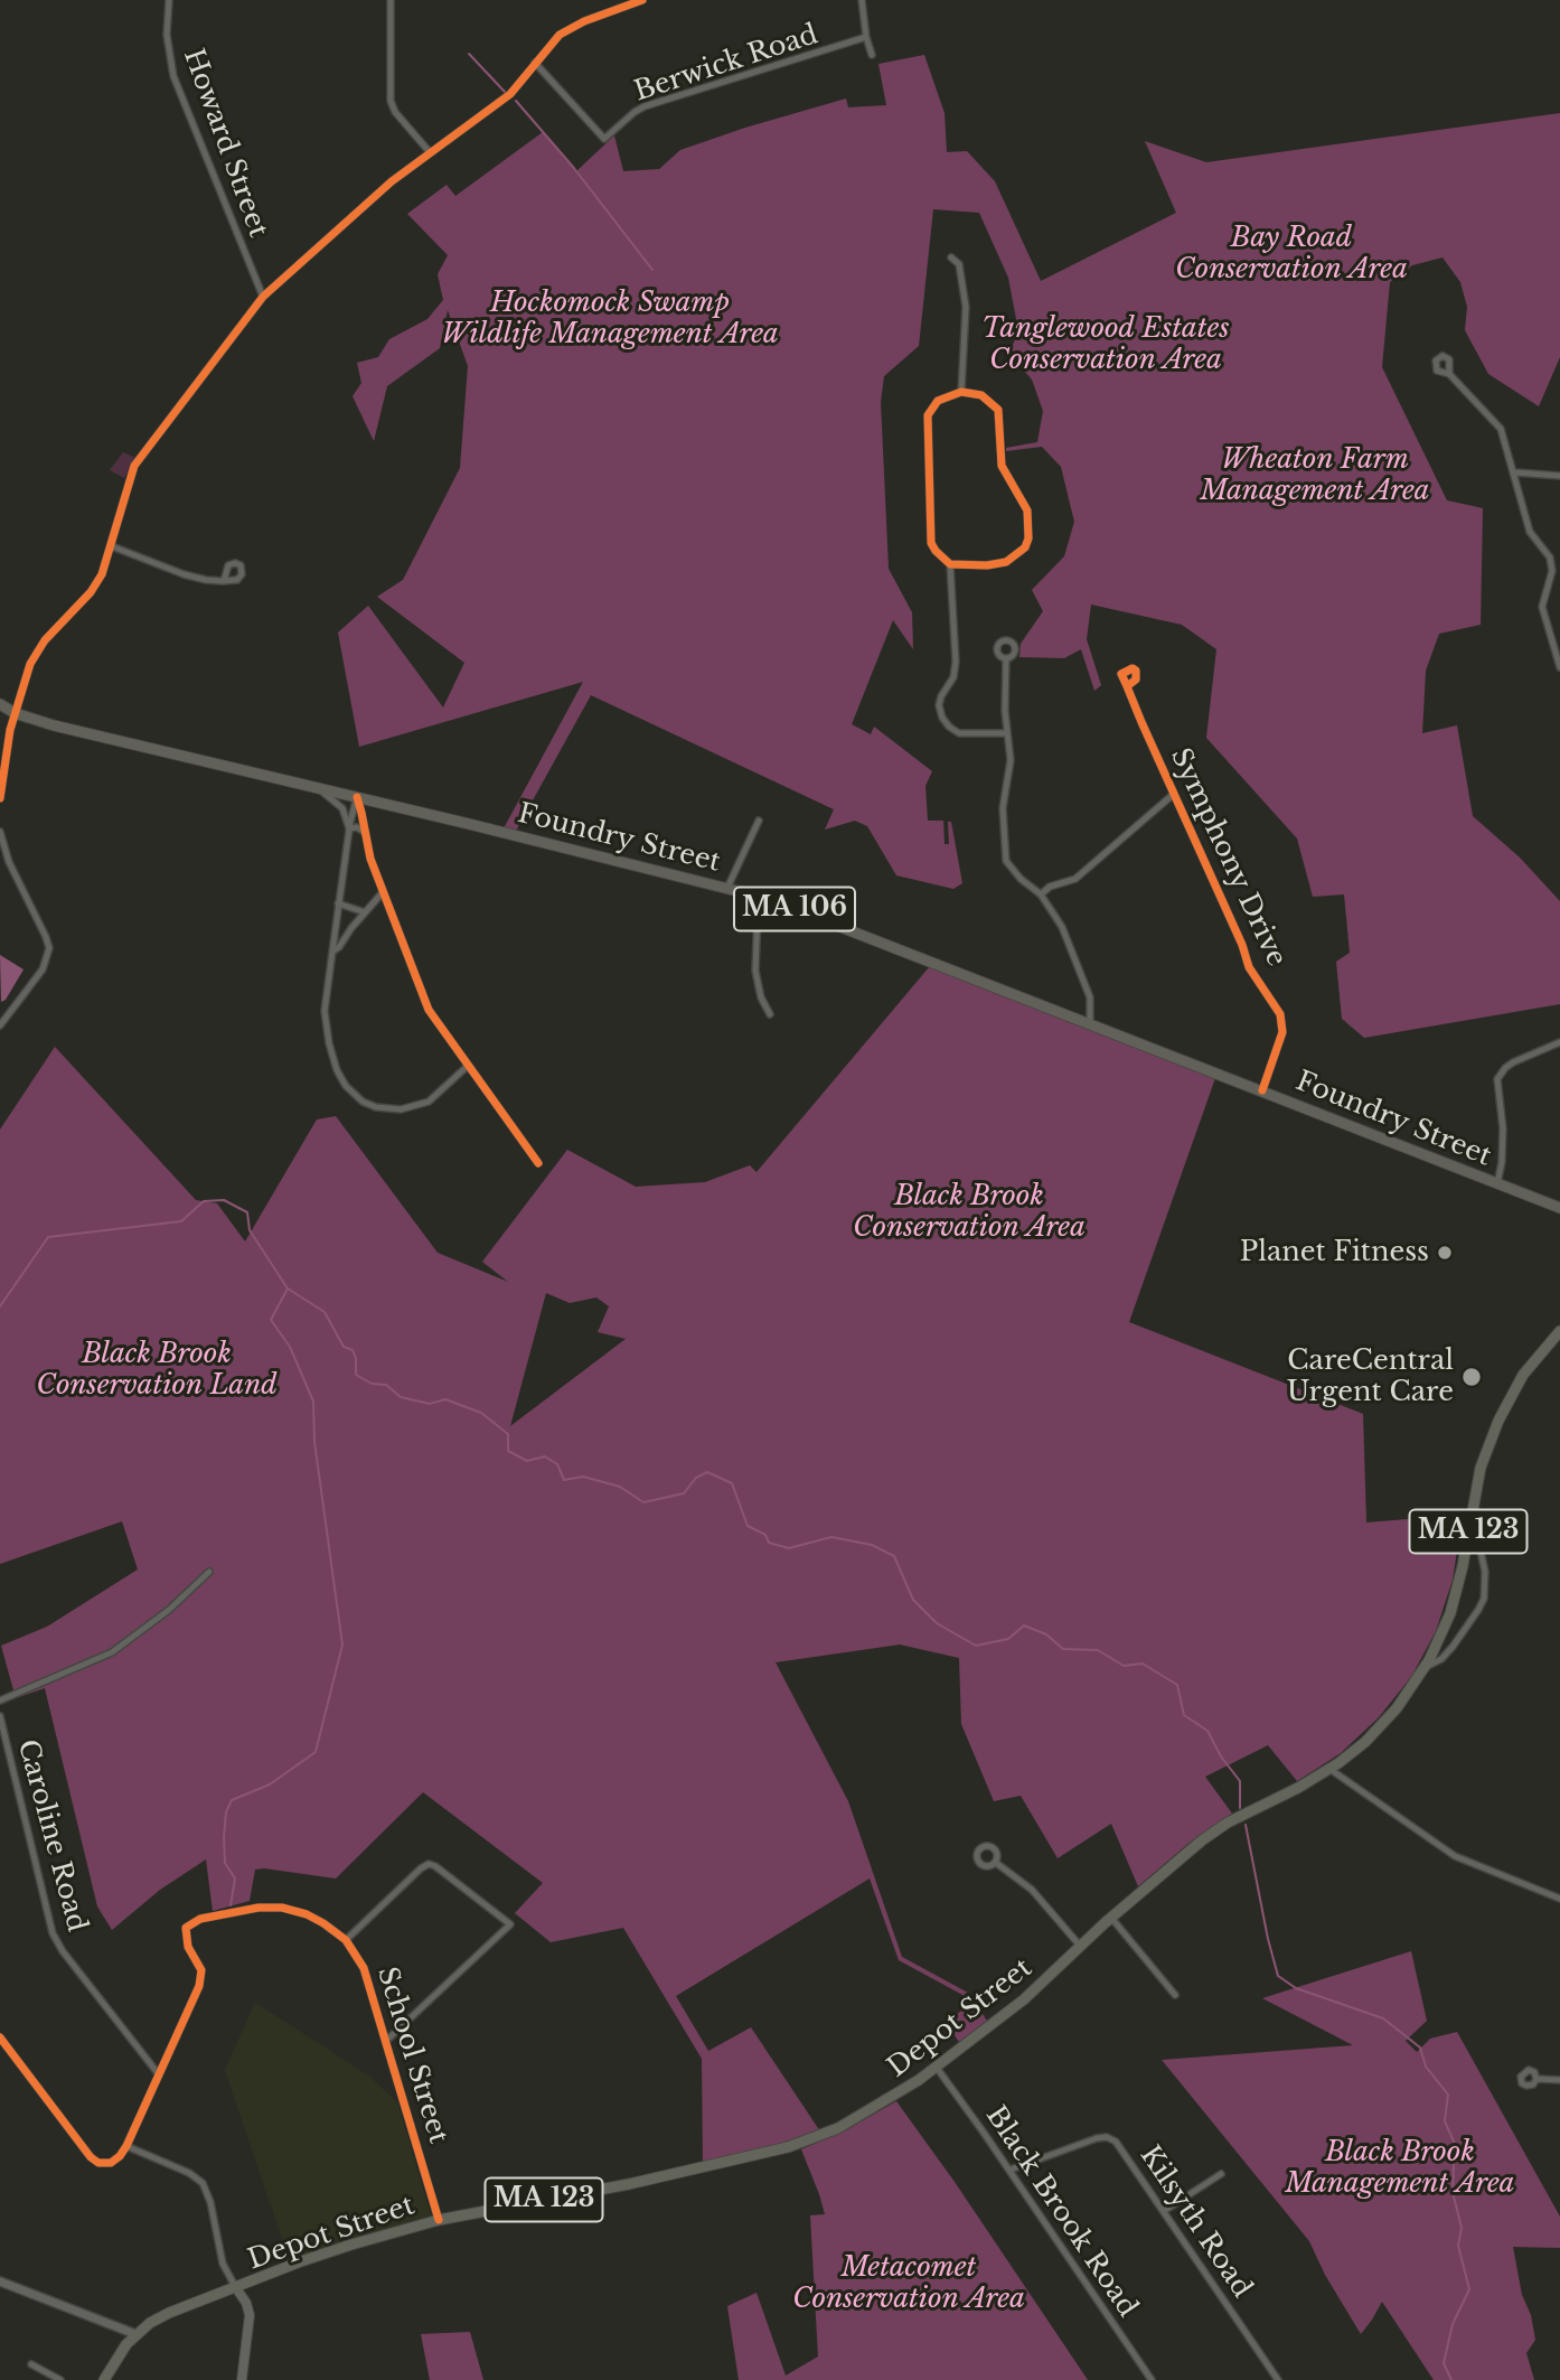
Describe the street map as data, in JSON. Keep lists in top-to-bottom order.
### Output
{
  "streets": {
    "highway": ["MA 123", "Depot Street"],
    "main road": ["Foundry Street", "MA 106"],
    "street": [
      "Berwick Road",
      "Howard Street",
      "Symphony Drive",
      "Caroline Road",
      "School Street",
      "Black Brook Road",
      "Kilsyth Road"
    ]
  },
  "crossings": [
    ["Foundry Street", "Symphony Drive"],
    ["Caroline Road", "School Street"],
    ["Depot Street", "School Street"],
    ["Depot Street", "Black Brook Road"],
    ["Black Brook Road", "Kilsyth Road"]
  ],
  "parks": [
    "Bay Road Conservation Area",
    "Hockomock Swamp Wildlife Management Area",
    "Tanglewood Estates Conservation Area",
    "Wheaton Farm Management Area",
    "Black Brook Conservation Area",
    "Black Brook Conservation Land",
    "Black Brook Management Area",
    "Metacomet Conservation Area"
  ],
  "places": ["Planet Fitness", "CareCentral Urgent Care"]
}
